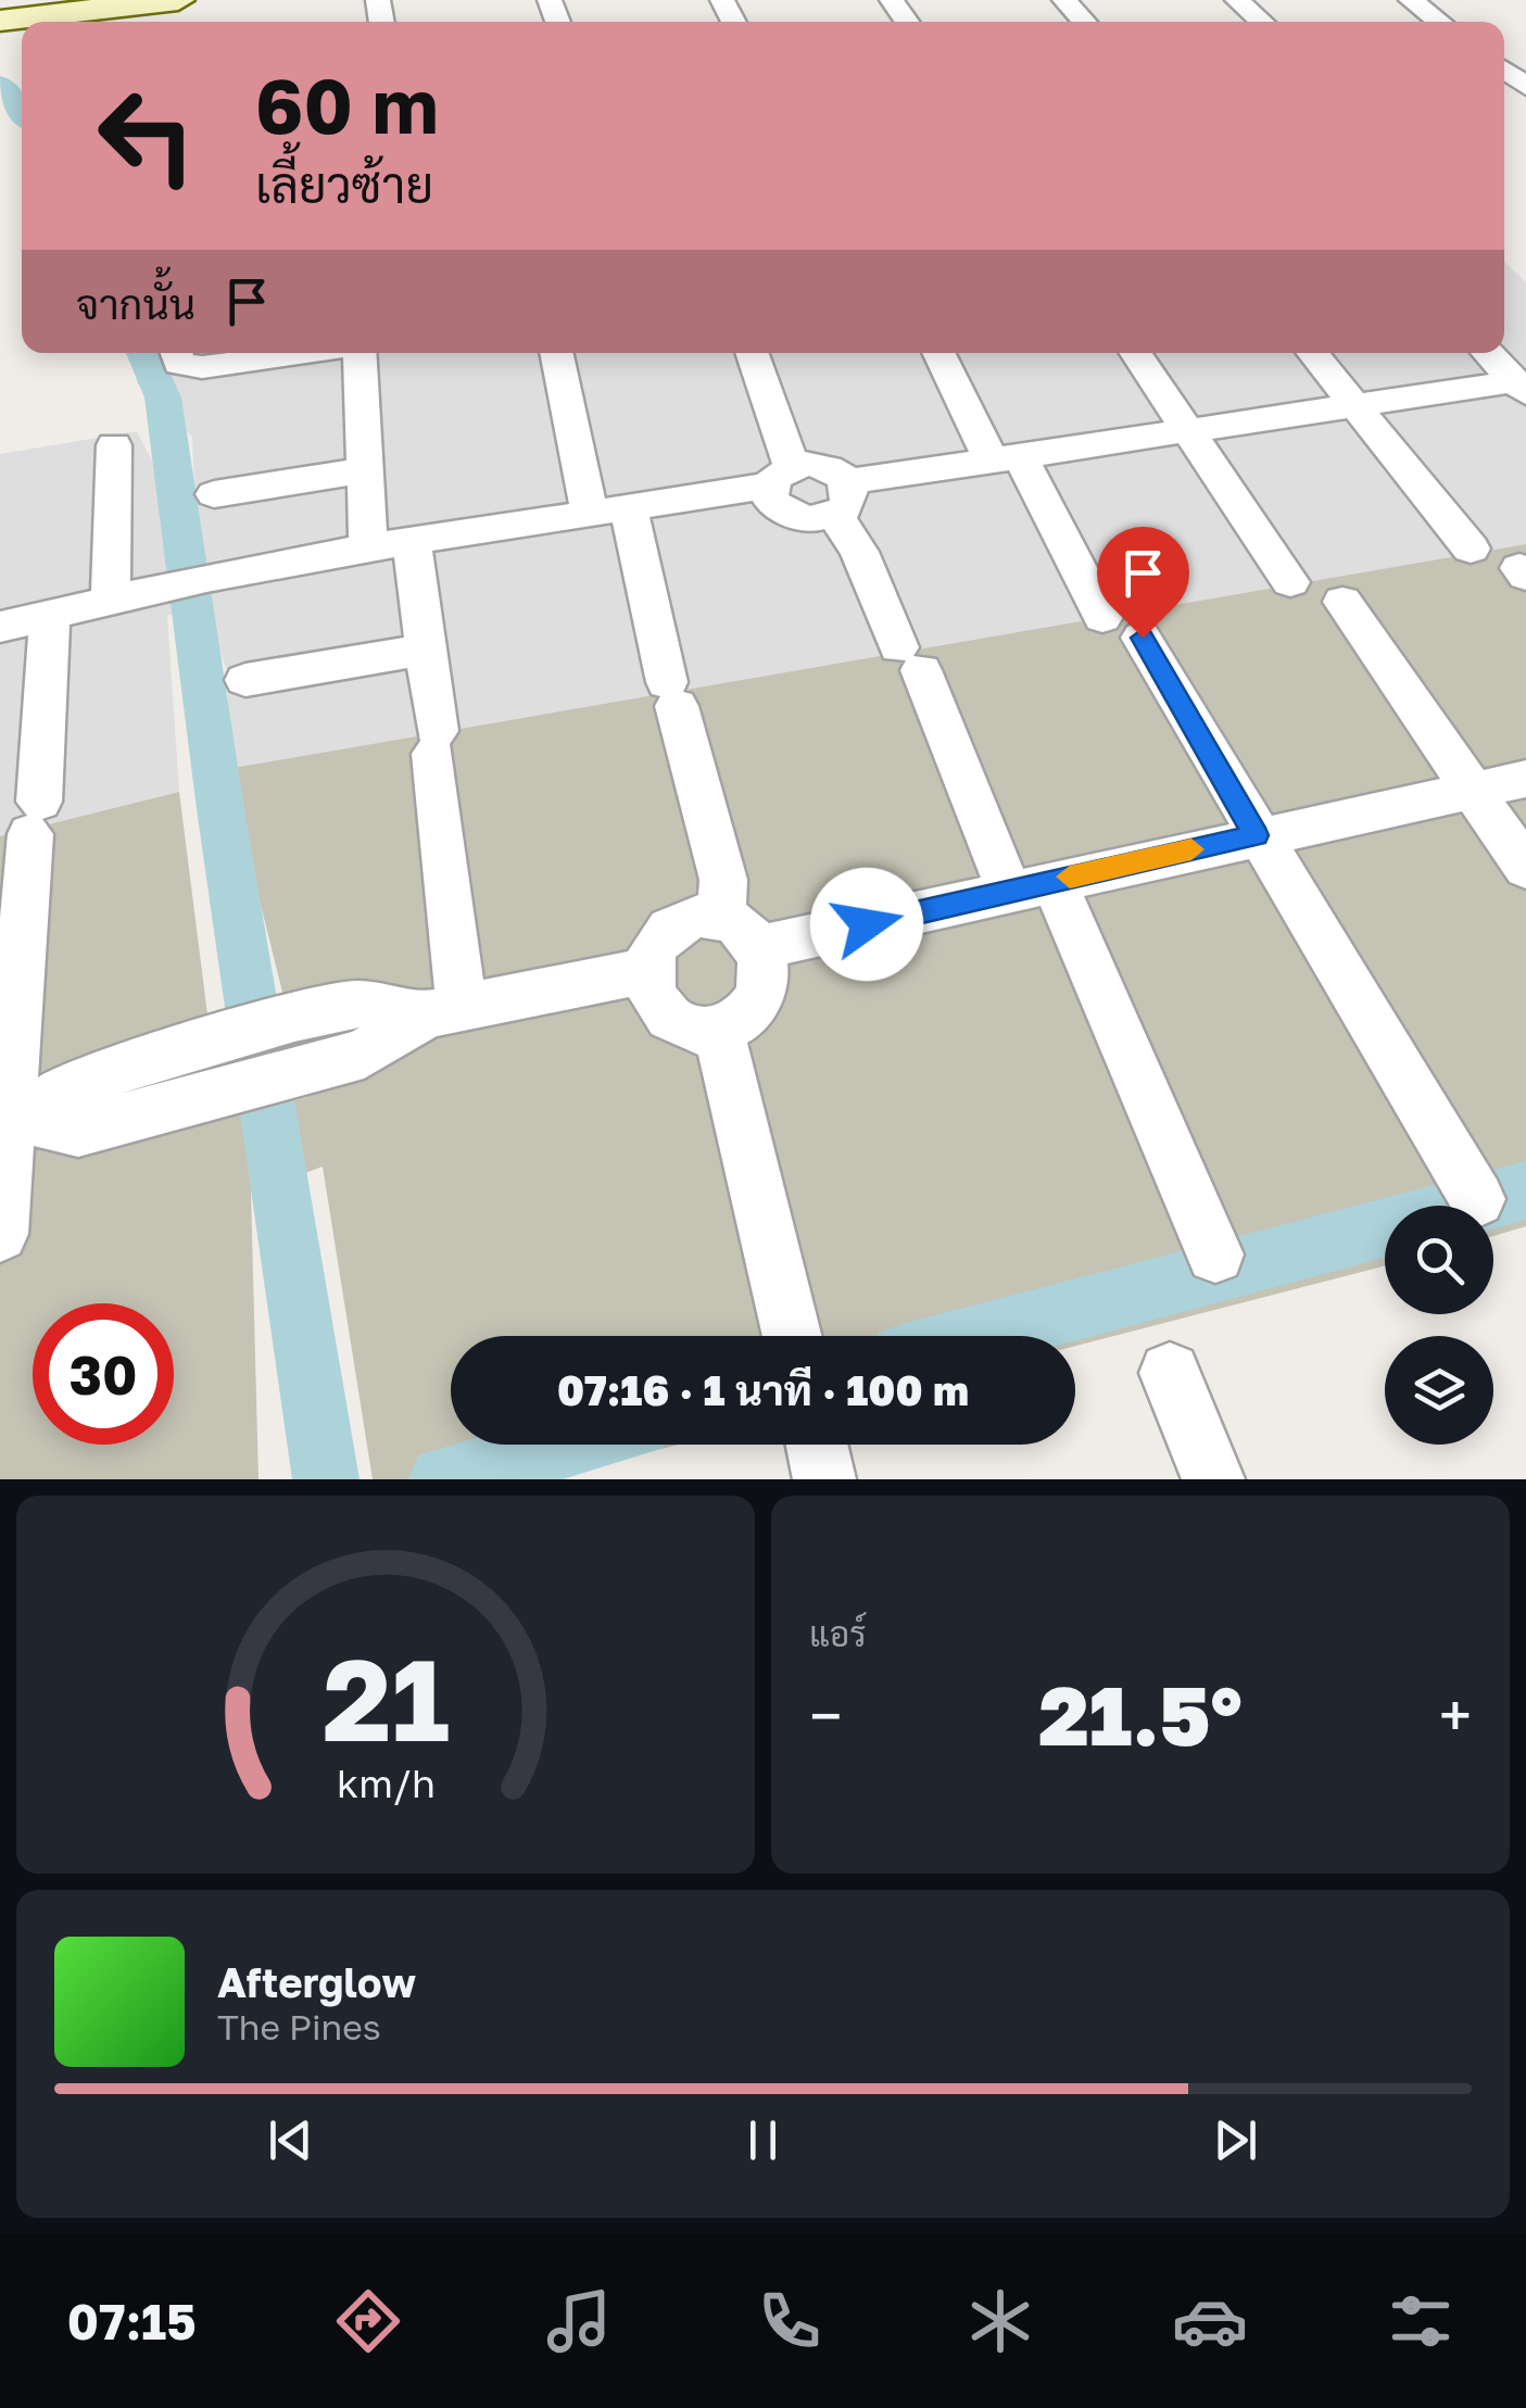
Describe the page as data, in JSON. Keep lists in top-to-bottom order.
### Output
{
  "page": {
    "turn": ["60 m", "เลี้ยวซ้าย"],
    "then": "จากนั้น",
    "limit": "30",
    "trip": "07:16 · 1 นาที · 100 m",
    "tile": "แอร์",
    "heat": ["−", "21.5°", "+"],
    "song": ["Afterglow", "The Pines"],
    "tabs": "07:15",
    "gauge": ["21", "km/h"]
  }
}
